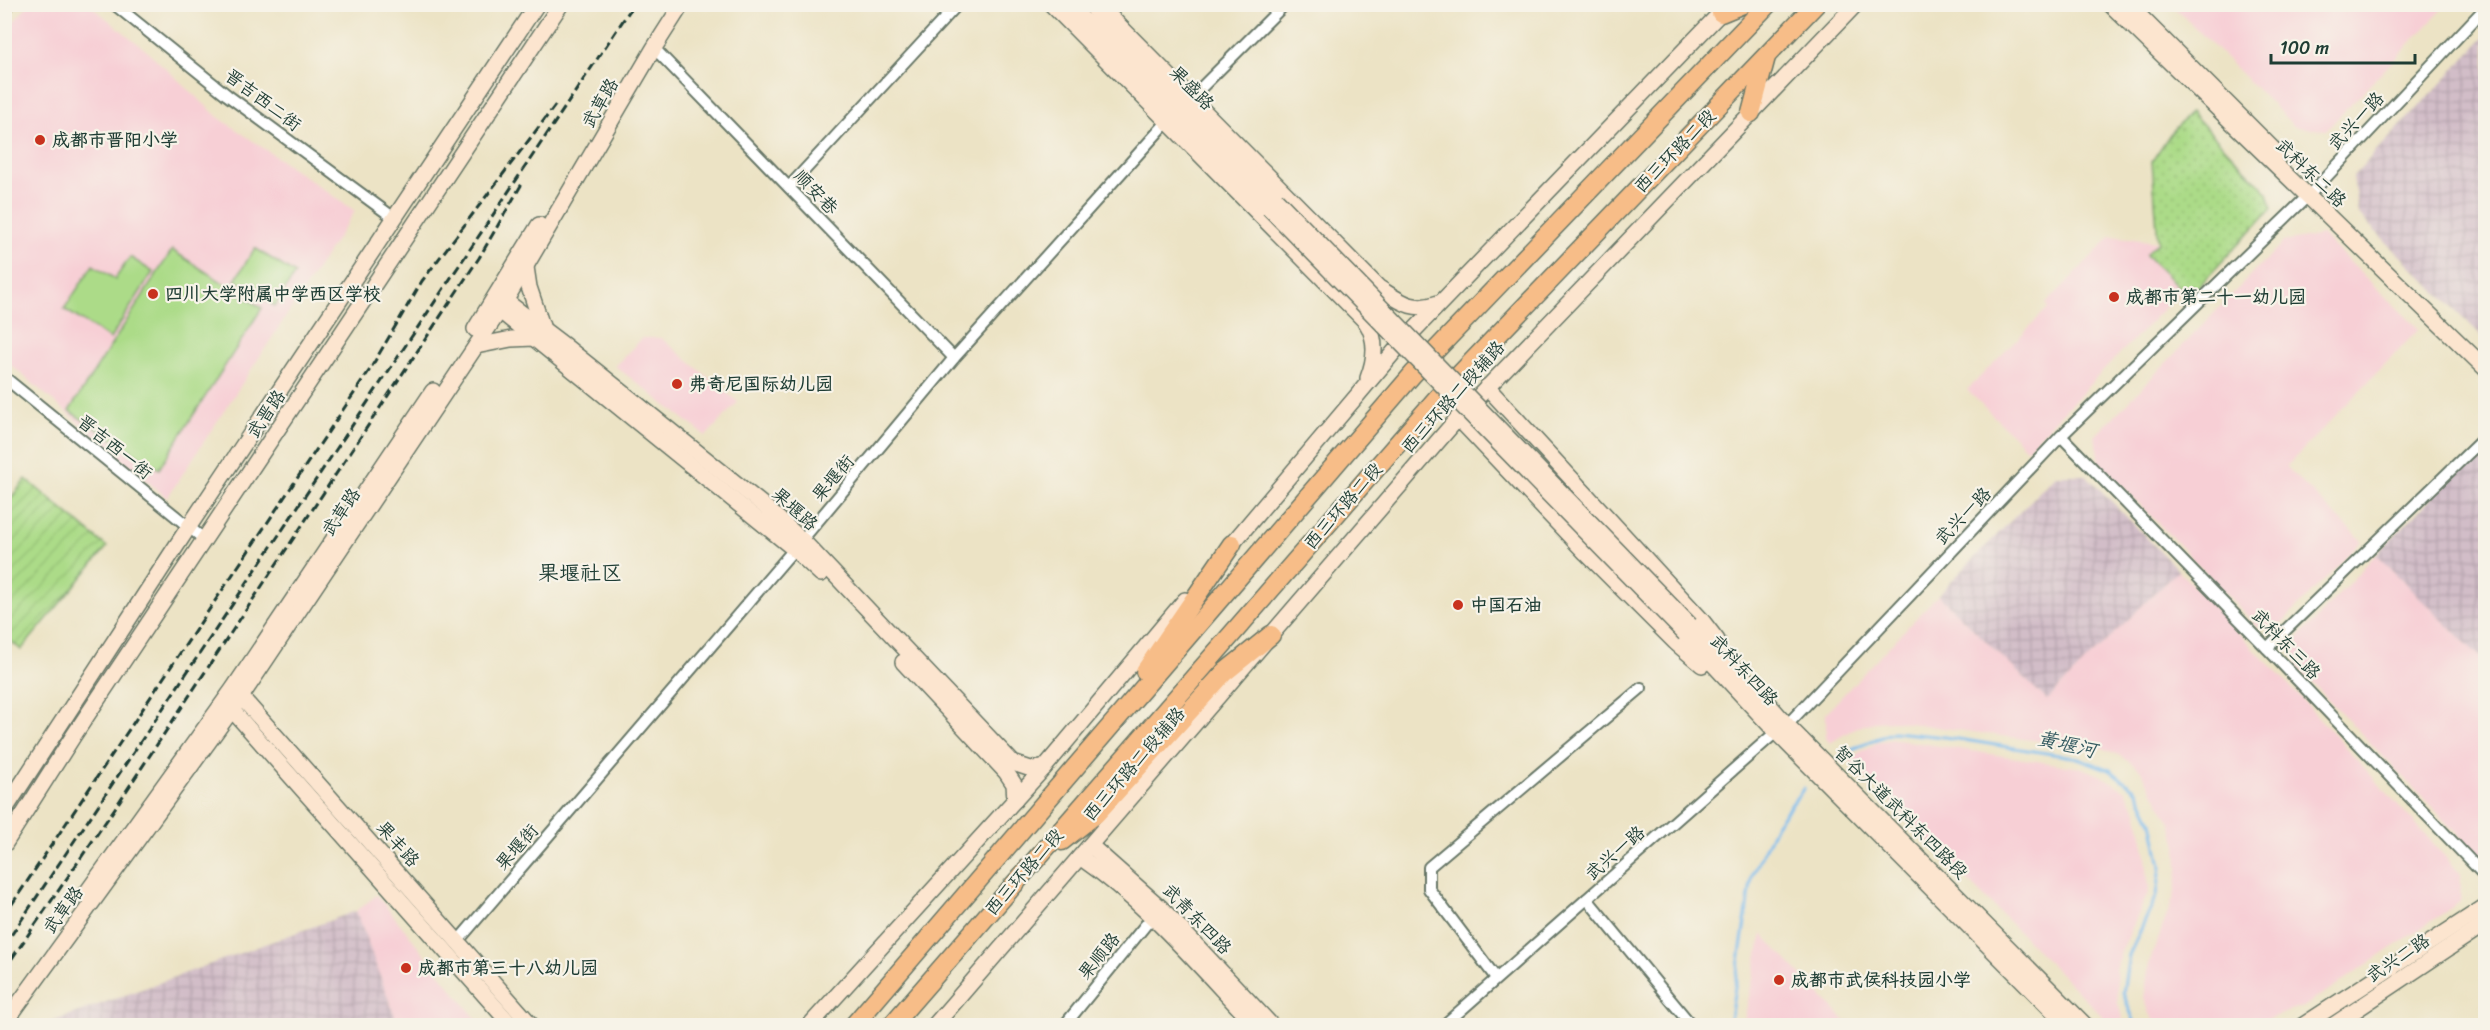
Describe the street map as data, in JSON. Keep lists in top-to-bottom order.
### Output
{
  "streets": {
    "highway": ["西三环路二段"],
    "street": [
      "果盛路",
      "晋吉西二街",
      "武草路",
      "武兴一路",
      "武科东二路",
      "顺安巷",
      "西三环路二段辅路",
      "武晋路",
      "晋吉西一街",
      "果堰街",
      "果堰路",
      "武科东三路",
      "武科东四路",
      "智谷大道武科东四路段",
      "果丰路",
      "武青东四路",
      "果顺路",
      "武兴二路"
    ]
  },
  "crossings": [
    ["果盛路", "武科东四路"],
    ["果盛路", "智谷大道武科东四路段"],
    ["晋吉西二街", "武晋路"],
    ["武草路", "顺安巷"],
    ["武草路", "果堰路"],
    ["武草路", "果丰路"],
    ["武兴一路", "武科东二路"],
    ["武兴一路", "武科东三路"],
    ["武兴一路", "武科东四路"],
    ["武兴一路", "智谷大道武科东四路段"],
    ["顺安巷", "果堰街"],
    ["西三环路二段辅路", "武青东四路"],
    ["武晋路", "晋吉西一街"],
    ["果堰街", "果堰路"],
    ["果堰街", "果丰路"],
    ["武科东四路", "智谷大道武科东四路段"],
    ["武青东四路", "果顺路"]
  ],
  "districts": ["果堰社区"],
  "water": ["黄堰河"],
  "places": [
    "成都市晋阳小学",
    "四川大学附属中学西区学校",
    "成都市第二十一幼儿园",
    "弗奇尼国际幼儿园",
    "中国石油",
    "成都市第三十八幼儿园",
    "成都市武侯科技园小学"
  ],
  "scale_bar": "100 m"
}
